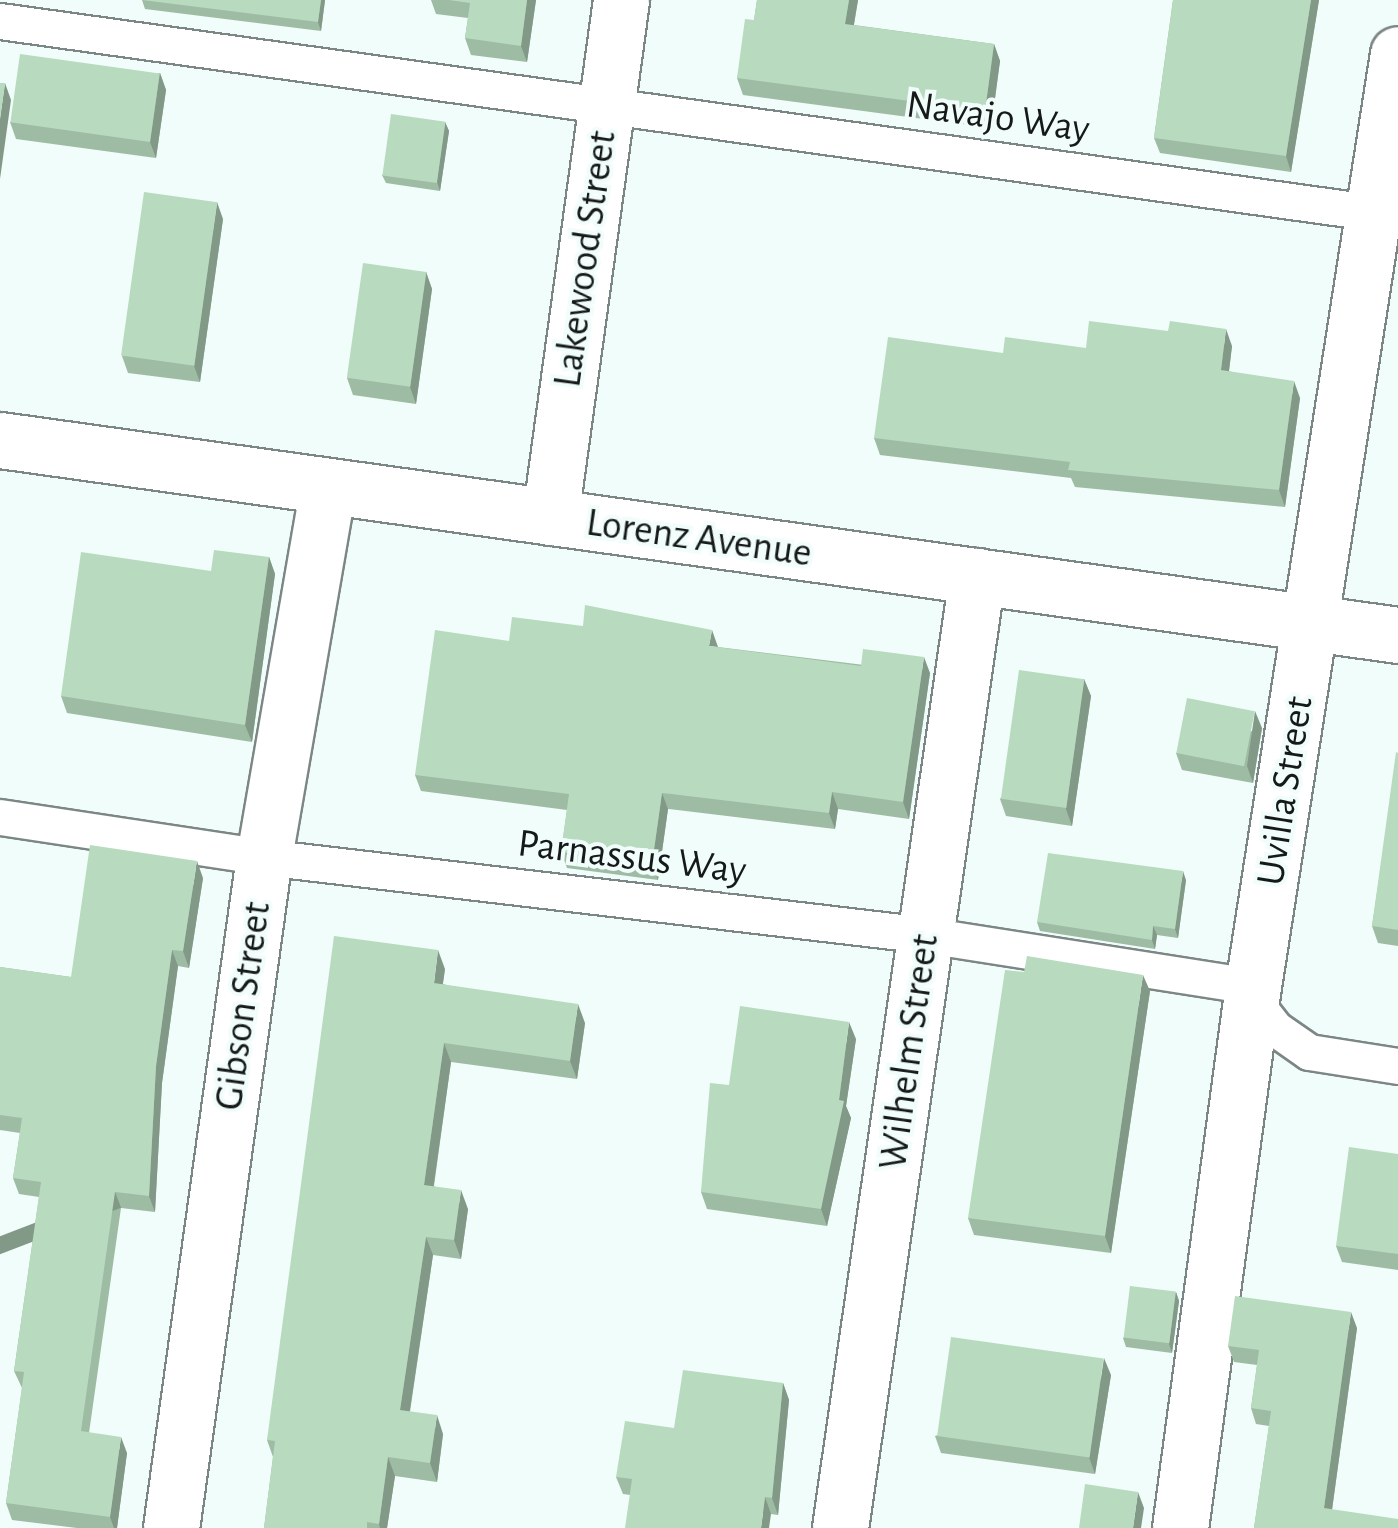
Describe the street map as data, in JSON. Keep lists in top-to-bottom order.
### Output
{
  "streets": {
    "street": [
      "Lakewood Street",
      "Lorenz Avenue",
      "Uvilla Street",
      "Gibson Street",
      "Wilhelm Street"
    ],
    "lane": ["Navajo Way", "Parnassus Way"]
  },
  "crossings": [
    ["Navajo Way", "Lakewood Street"],
    ["Navajo Way", "Uvilla Street"],
    ["Lakewood Street", "Lorenz Avenue"],
    ["Lorenz Avenue", "Uvilla Street"],
    ["Lorenz Avenue", "Gibson Street"],
    ["Lorenz Avenue", "Wilhelm Street"],
    ["Uvilla Street", "Parnassus Way"],
    ["Parnassus Way", "Gibson Street"],
    ["Parnassus Way", "Wilhelm Street"]
  ]
}
